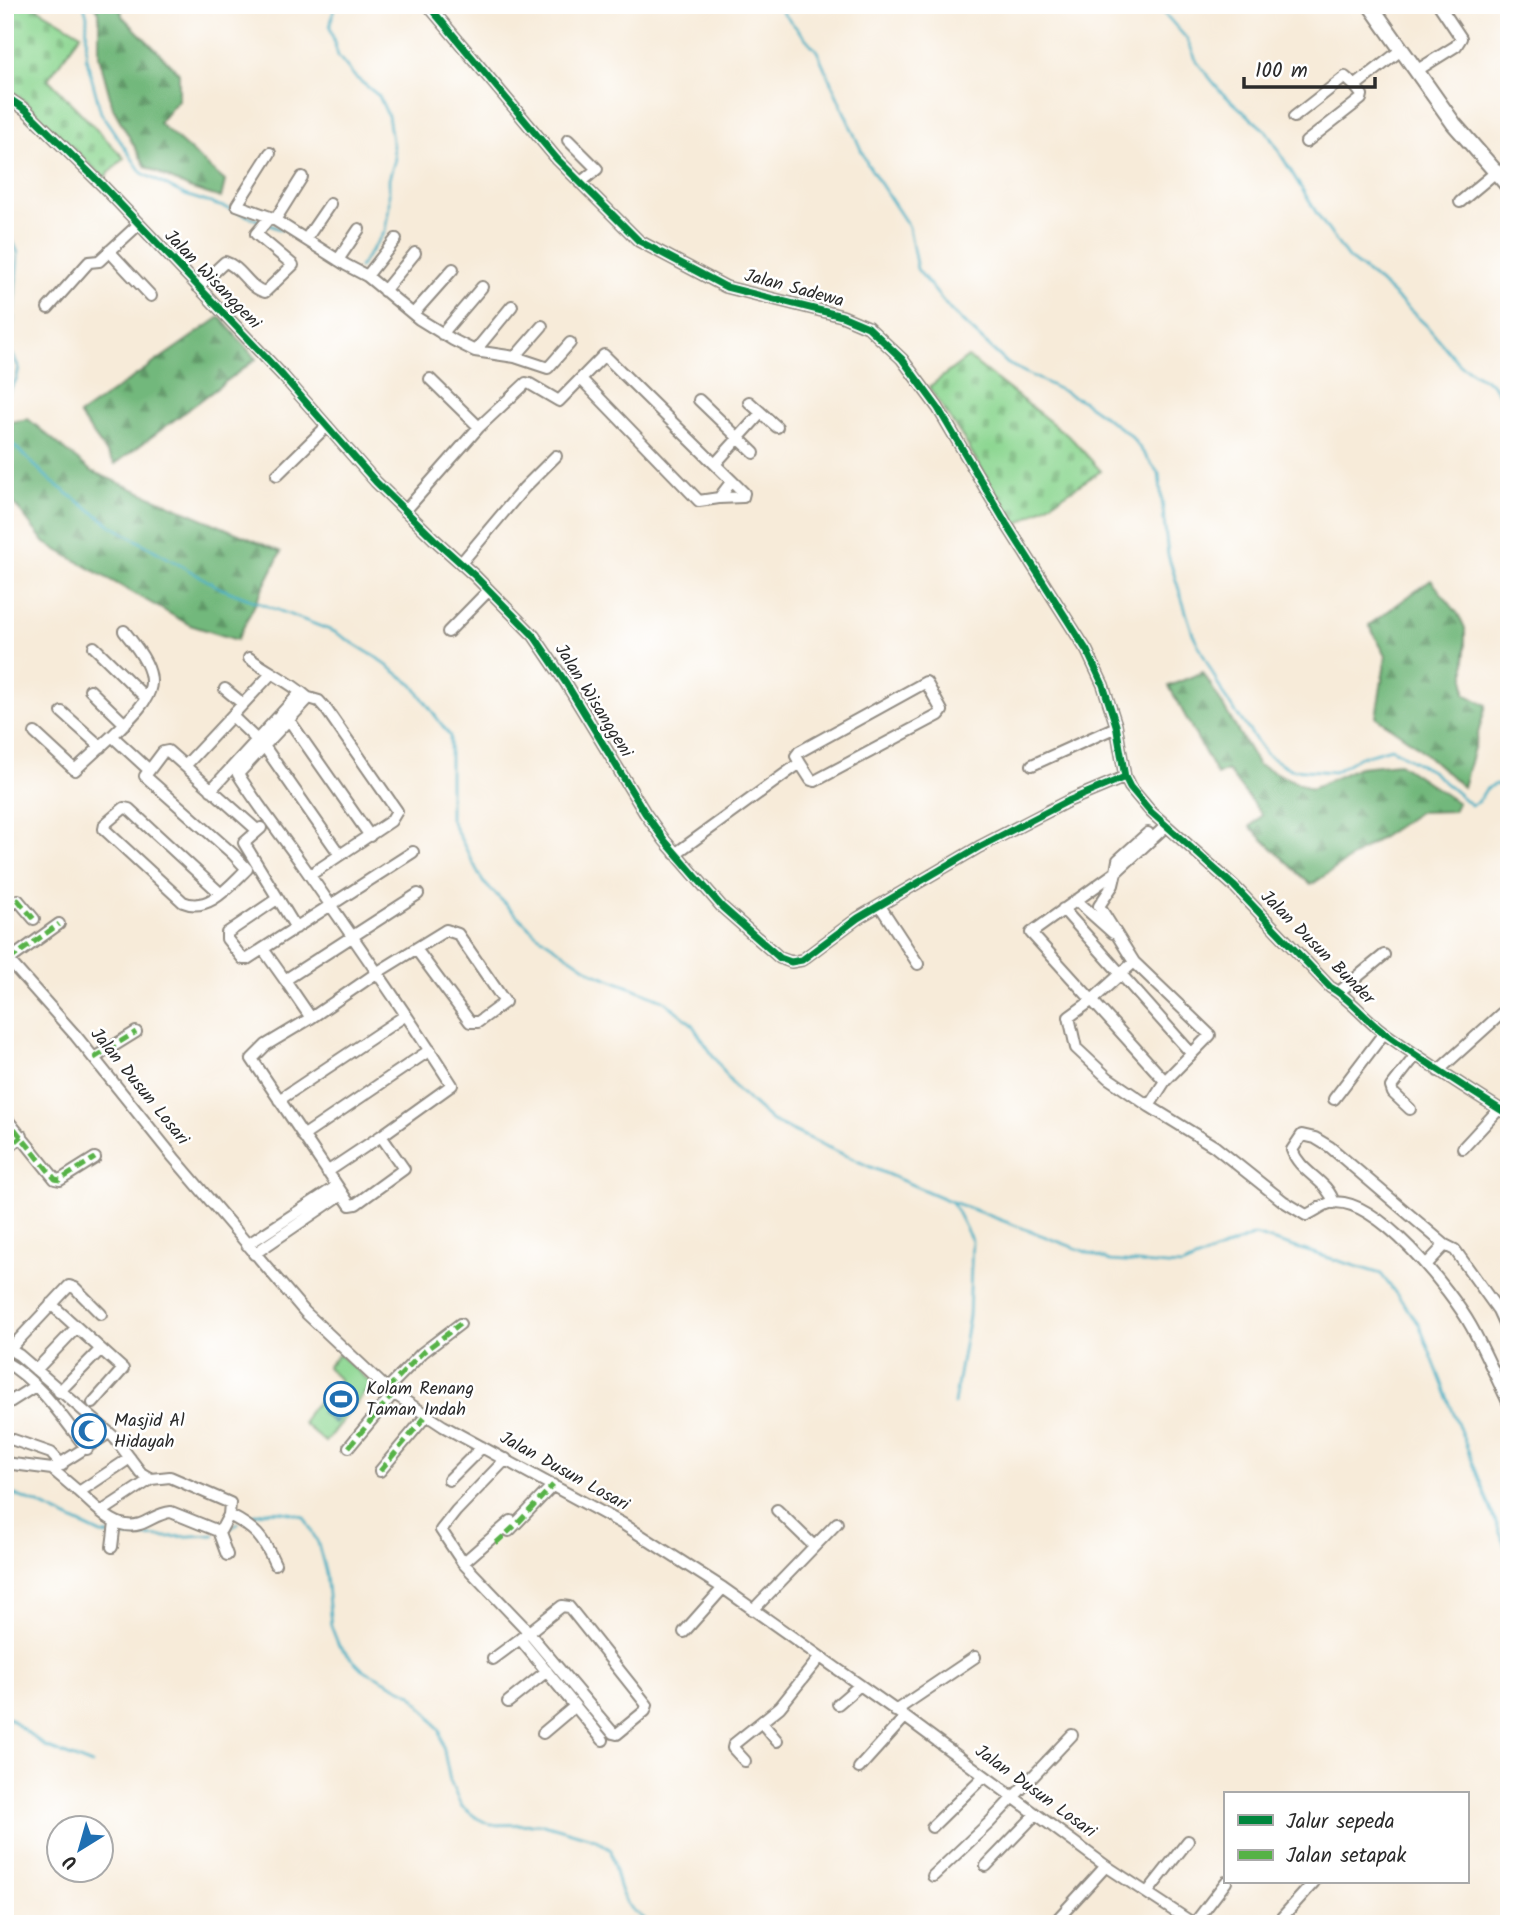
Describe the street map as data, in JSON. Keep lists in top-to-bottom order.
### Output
{
  "streets": {
    "street": [
      "Jalan Wisanggeni",
      "Jalan Sadewa",
      "Jalan Dusun Bunder",
      "Jalan Dusun Losari"
    ]
  },
  "crossings": [
    ["Jalan Wisanggeni", "Jalan Sadewa"],
    ["Jalan Wisanggeni", "Jalan Dusun Bunder"],
    ["Jalan Sadewa", "Jalan Dusun Bunder"]
  ],
  "places": {
    "sports": ["Kolam Renang Taman Indah"],
    "mosque": ["Masjid Al Hidayah"]
  },
  "legend": ["Jalur sepeda", "Jalan setapak"],
  "scale_bar": "100 m",
  "north": "bottom left"
}
